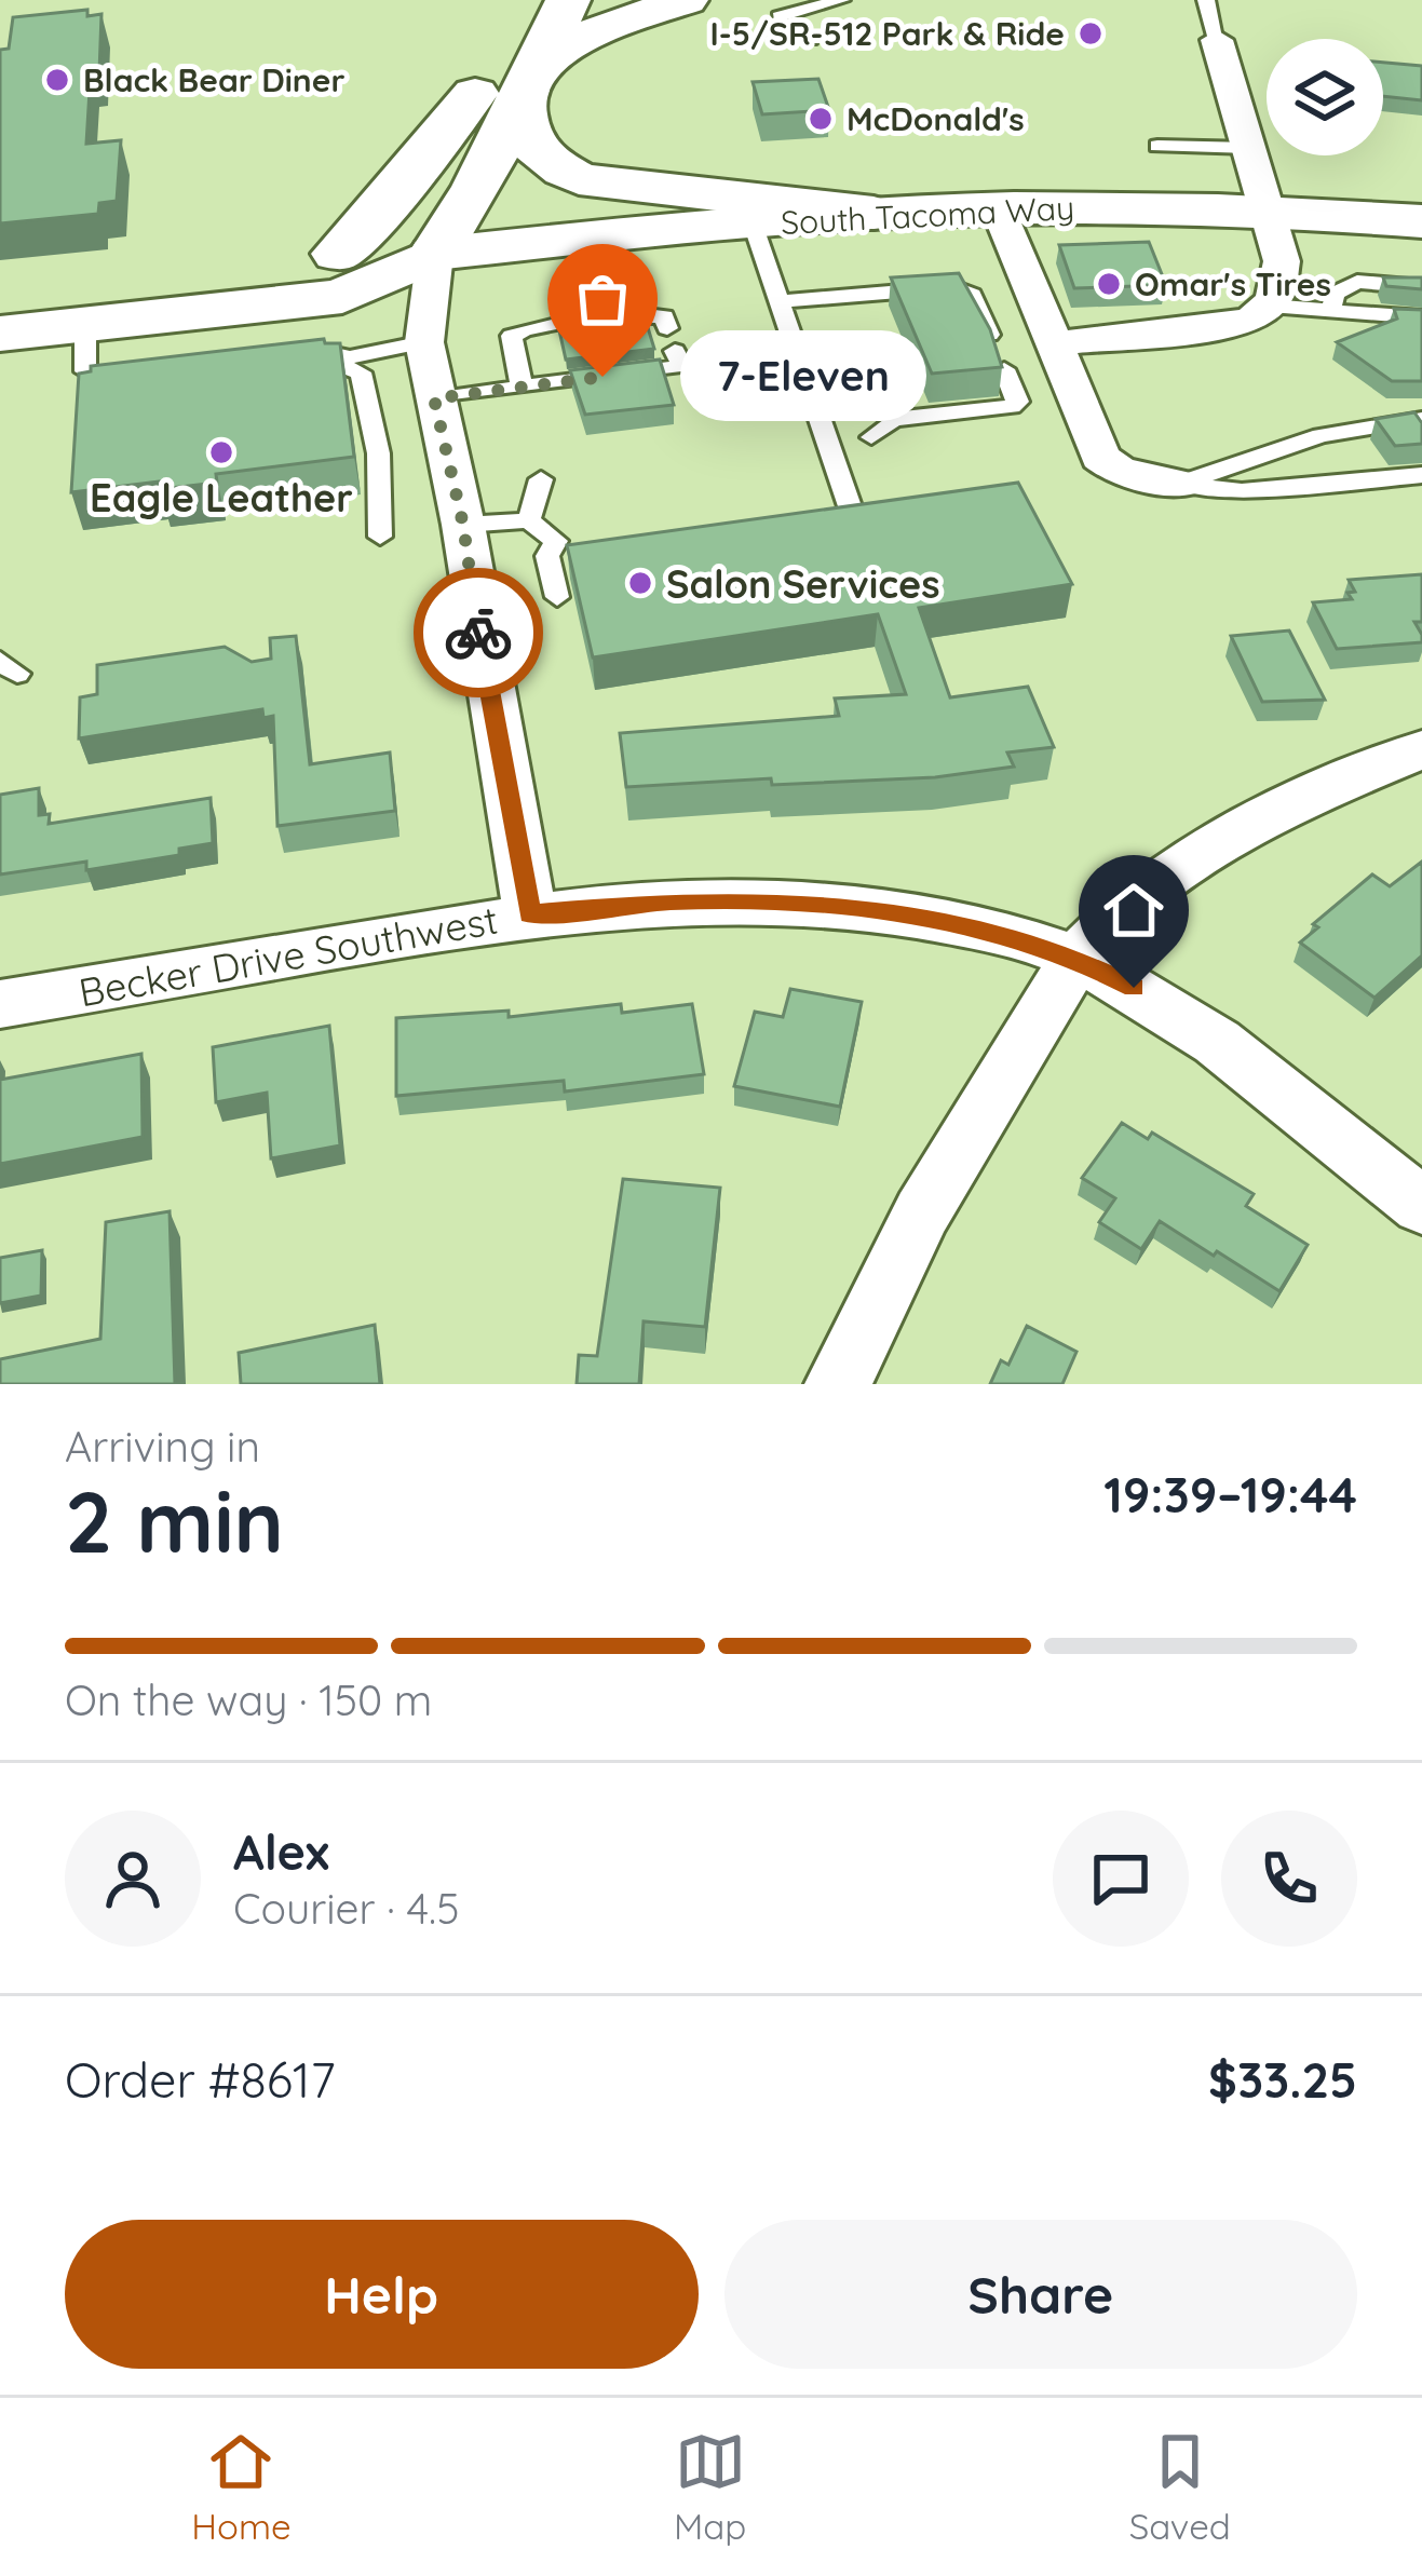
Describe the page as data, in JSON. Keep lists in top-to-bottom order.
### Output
{
  "streets": {
    "main road": ["South Tacoma Way"],
    "street": ["Becker Drive Southwest"]
  },
  "places": [
    "I-5/SR-512 Park & Ride",
    "Black Bear Diner",
    "McDonald's",
    "Omar's Tires",
    "7-Eleven",
    "Eagle Leather",
    "Salon Services"
  ],
  "page": {
    "bubble": "7-Eleven",
    "heading": ["2 min", "Arriving in", "19:39–19:44"],
    "panel": [
      "Alex",
      "Courier · 4.5",
      "Order #8617",
      "$33.25"
    ],
    "bar": "On the way · 150 m",
    "buttons": ["Help", "Share"],
    "tabs": ["Home", "Map", "Saved"]
  }
}
